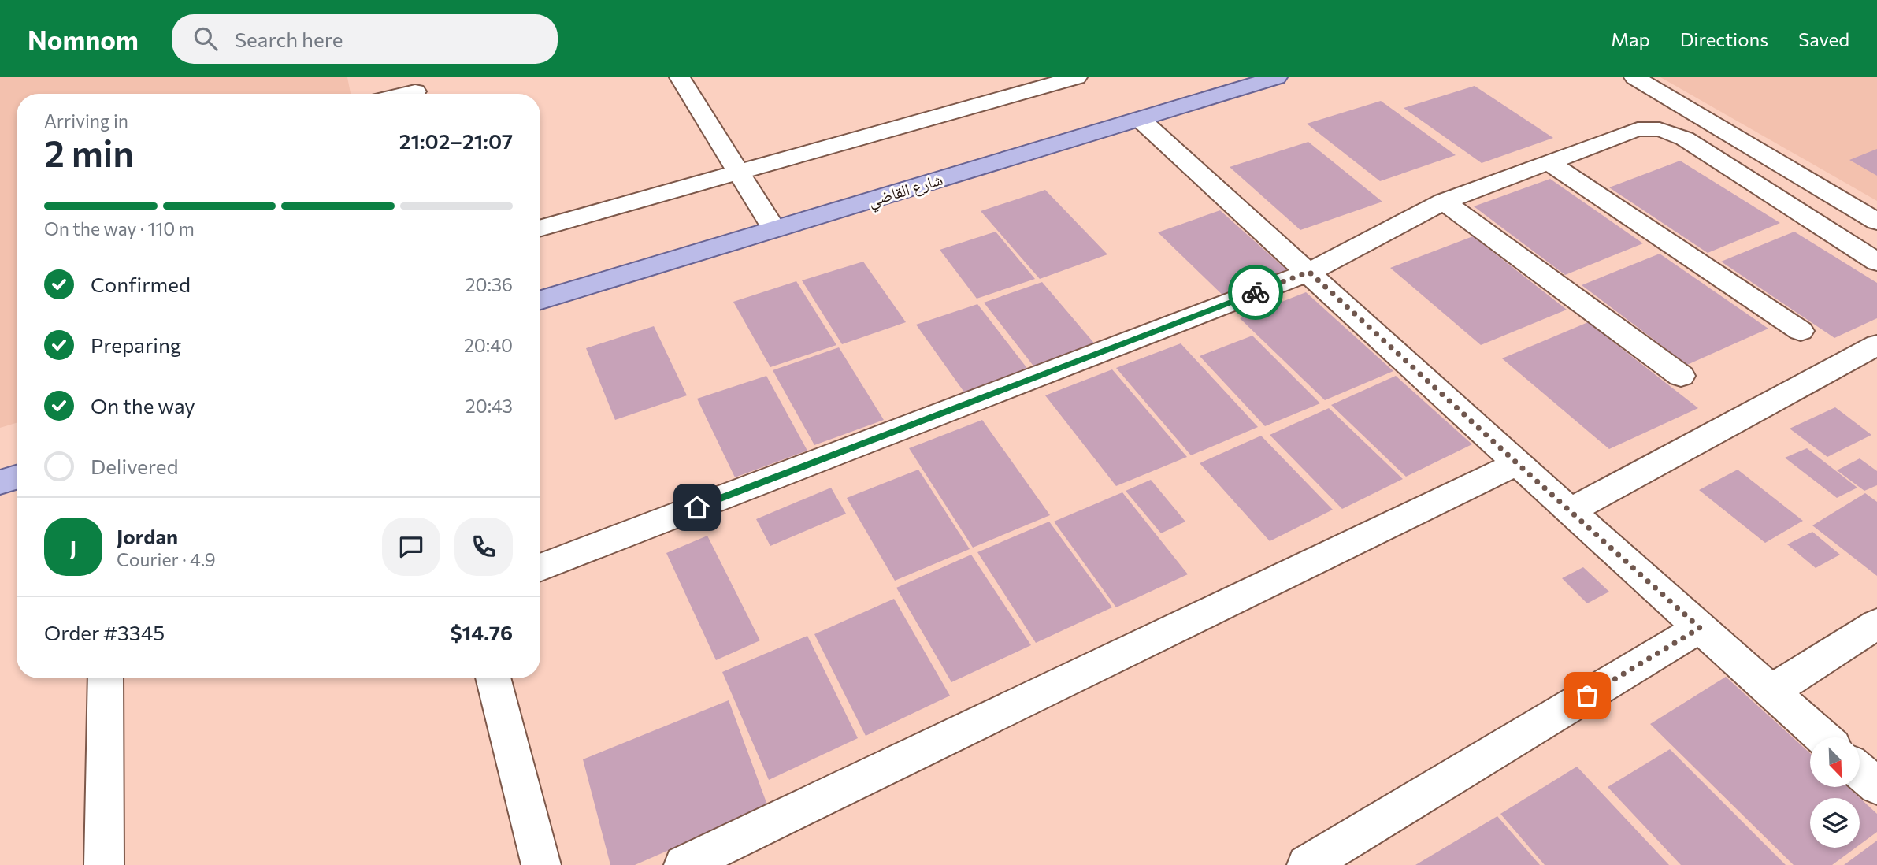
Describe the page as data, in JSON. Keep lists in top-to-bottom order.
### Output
{
  "streets": {
    "main road": ["شارع القاضي"]
  },
  "north": "bottom right",
  "page": {
    "header": "Nomnom",
    "search": "Search here",
    "nav": ["Map", "Directions", "Saved"],
    "heading": ["2 min", "Arriving in", "21:02–21:07"],
    "panel": [
      "Jordan",
      "Courier · 4.9",
      "Order #3345",
      "$14.76"
    ],
    "bar": "On the way · 110 m",
    "list": [
      ["Confirmed", "20:36"],
      ["Preparing", "20:40"],
      ["On the way", "20:43"],
      "Delivered"
    ],
    "round": "J"
  }
}
